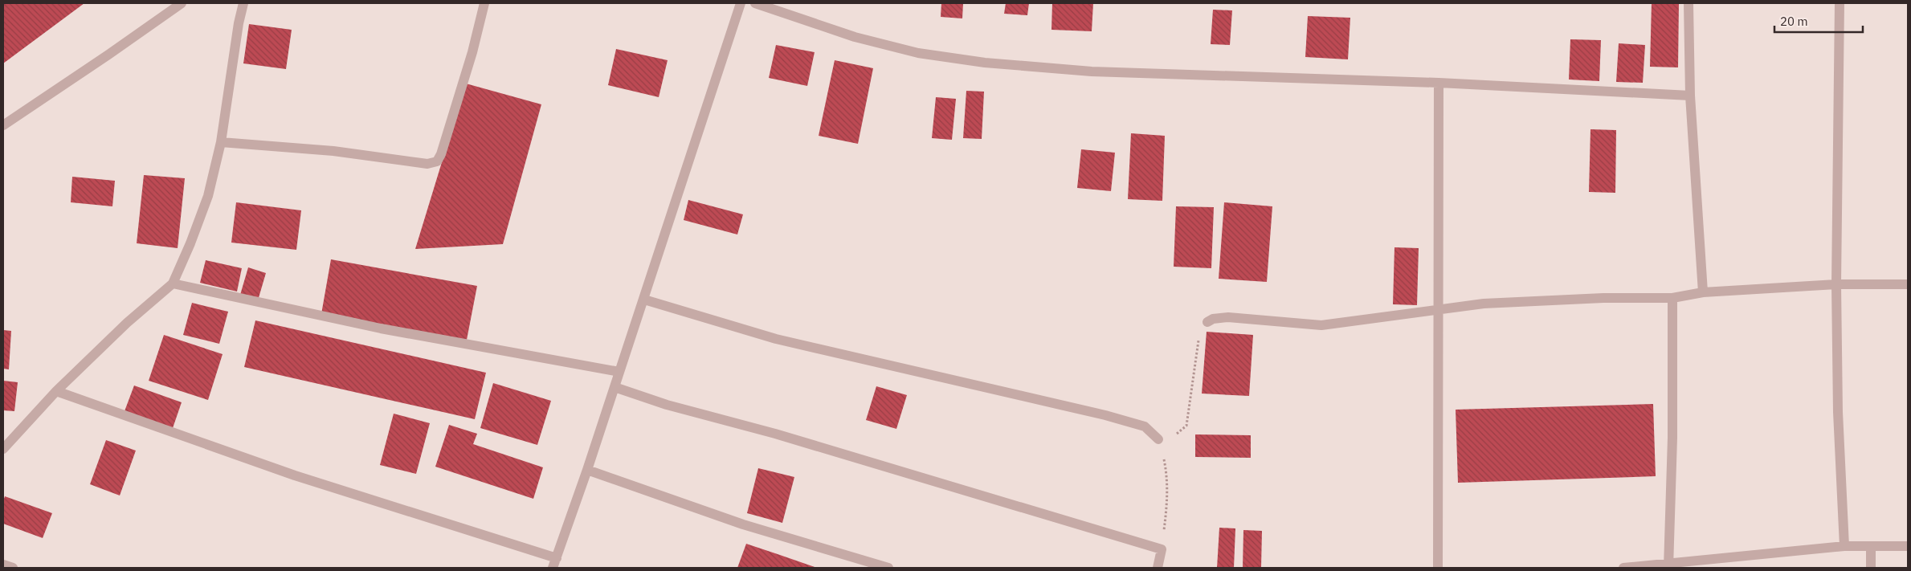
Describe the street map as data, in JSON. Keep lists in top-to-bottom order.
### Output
{
  "scale_bar": "20 m"
}
